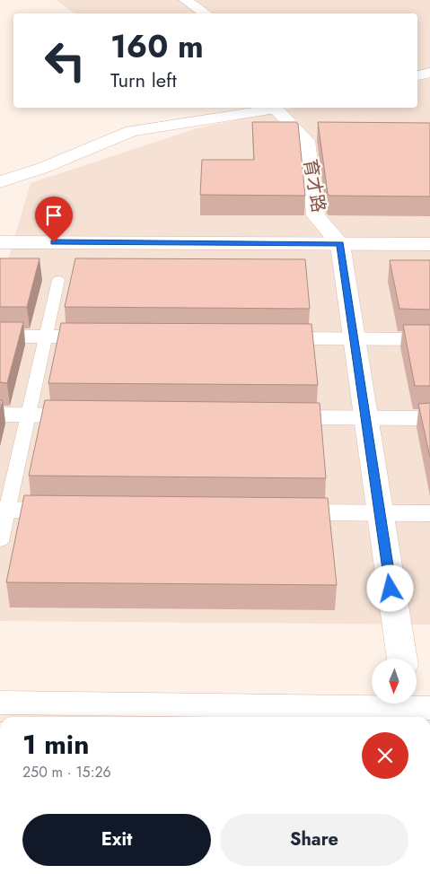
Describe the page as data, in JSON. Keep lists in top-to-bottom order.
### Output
{
  "streets": {
    "street": ["育才路"]
  },
  "north": "bottom",
  "page": {
    "turn": ["160 m", "Turn left"],
    "heading": ["1 min", "250 m · 15:26"],
    "buttons": ["Exit", "Share"]
  }
}
